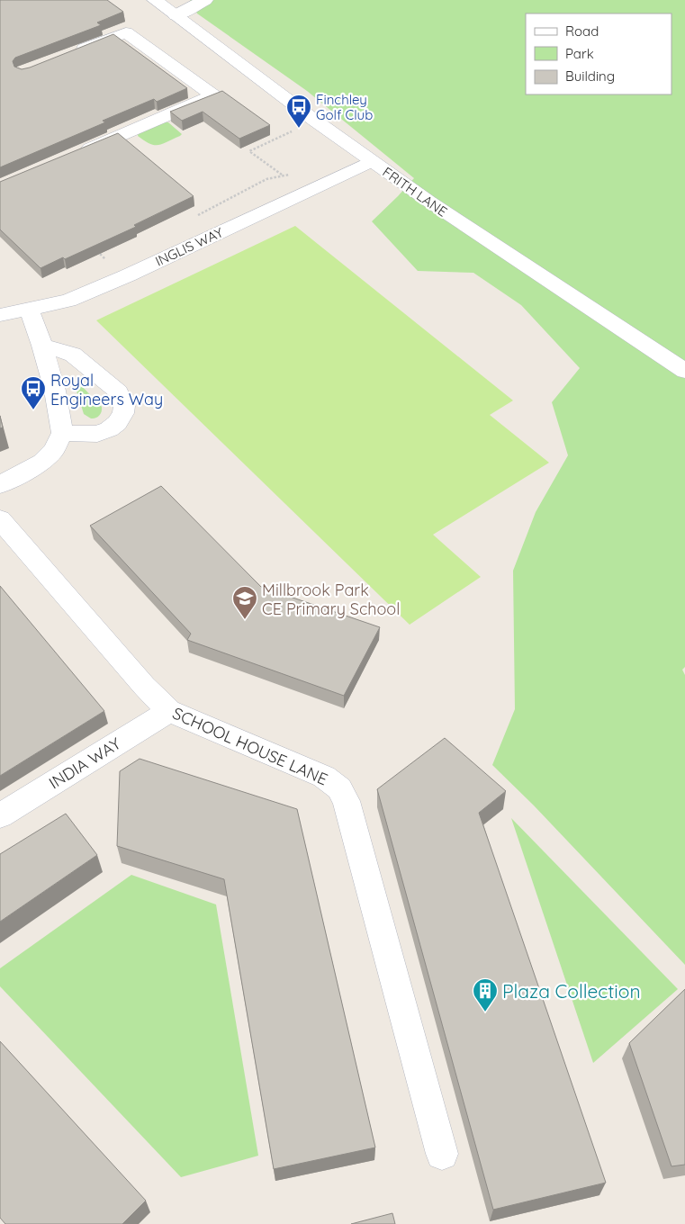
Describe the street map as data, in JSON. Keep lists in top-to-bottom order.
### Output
{
  "streets": {
    "street": [
      "FRITH LANE",
      "INGLIS WAY",
      "SCHOOL HOUSE LANE",
      "INDIA WAY"
    ]
  },
  "crossings": [
    ["FRITH LANE", "INGLIS WAY"],
    ["SCHOOL HOUSE LANE", "INDIA WAY"]
  ],
  "places": {
    "bus stop": ["Finchley Golf Club", "Royal Engineers Way"],
    "school or university": ["Millbrook Park CE Primary School"],
    "building": ["Plaza Collection"]
  },
  "legend": ["Road", "Park", "Building"]
}
